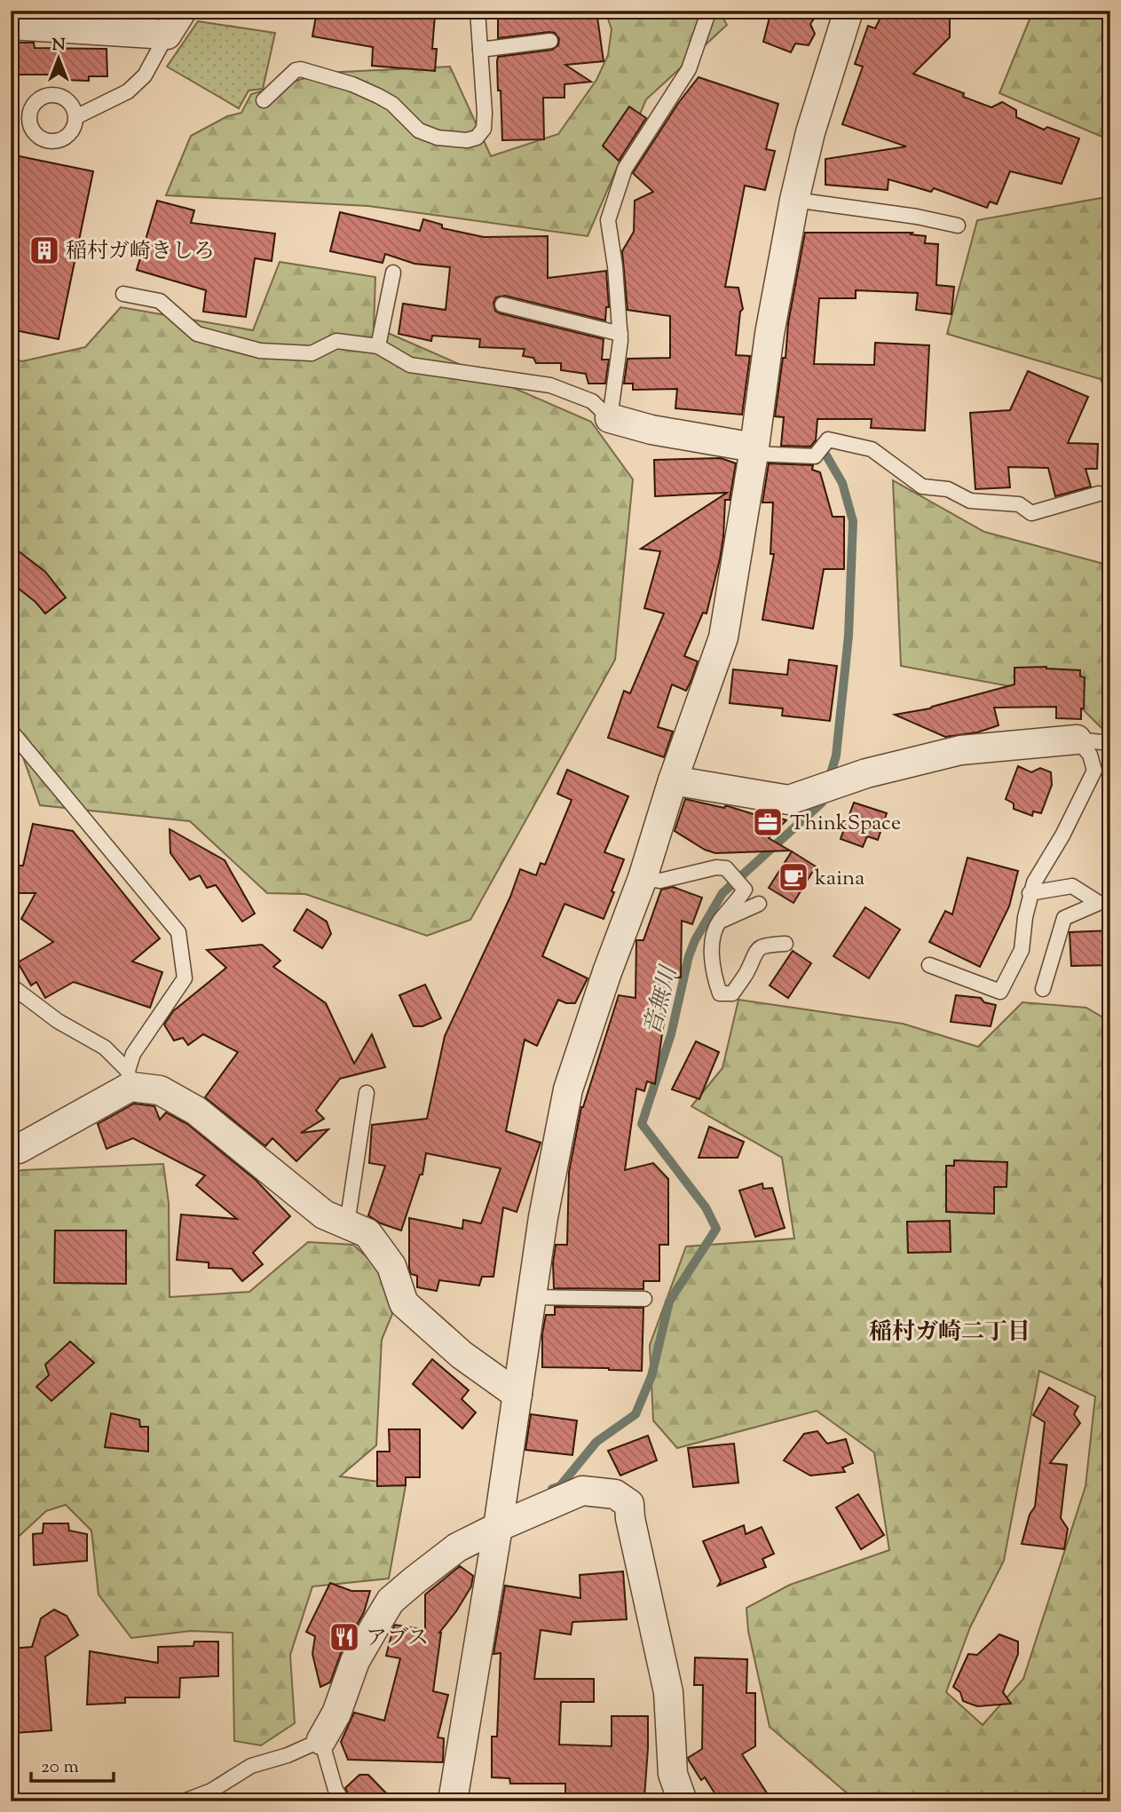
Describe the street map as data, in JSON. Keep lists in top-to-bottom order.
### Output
{
  "districts": ["稲村ガ崎二丁目"],
  "water": ["音無川"],
  "places": {
    "building": ["稲村ガ崎きしろ"],
    "office": ["ThinkSpace"],
    "cafe": ["kaina"],
    "restaurant": ["アブス"]
  },
  "scale_bar": "20 m",
  "north": "top"
}
